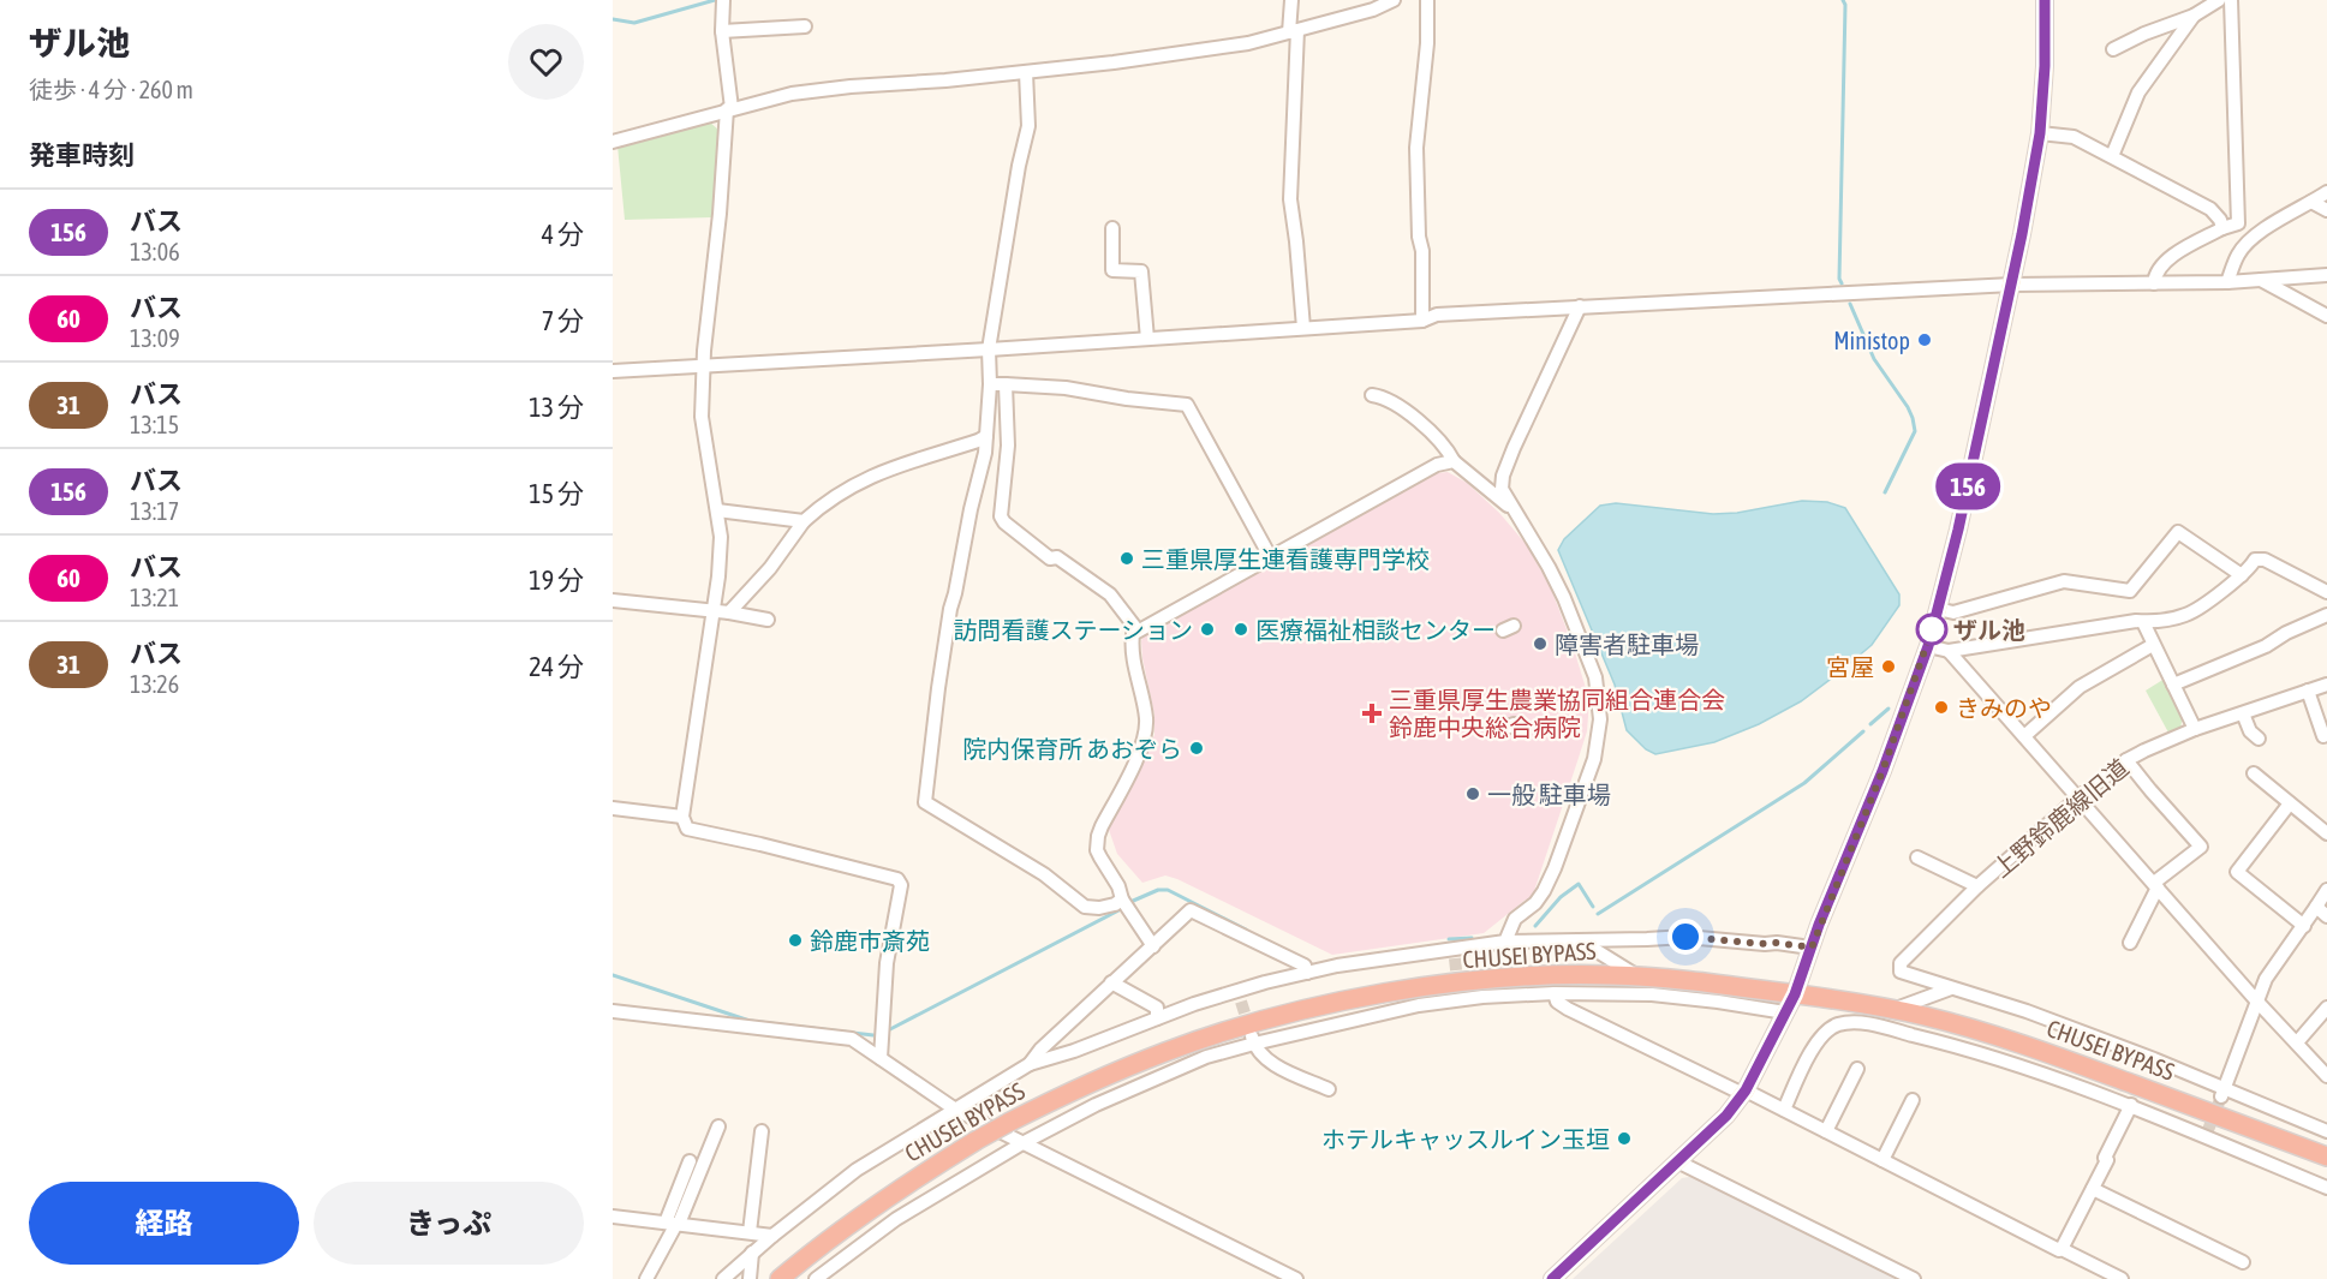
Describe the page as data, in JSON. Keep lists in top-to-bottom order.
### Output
{
  "streets": {
    "highway": ["CHUSEI BYPASS"],
    "street": ["上野鈴鹿線旧道"]
  },
  "places": {
    "other": [
      "Ministop",
      "三重県厚生連看護専門学校",
      "訪問看護ステーション",
      "医療福祉相談センター",
      "ザル池",
      "障害者駐車場",
      "宮屋",
      "きみのや",
      "院内保育所 あおぞら",
      "一般 駐車場",
      "鈴鹿市斎苑",
      "ホテルキャッスルイン玉垣"
    ],
    "health": ["三重県厚生農業協同組合連合会 鈴鹿中央総合病院"]
  },
  "lines": ["bus line 156"],
  "page": {
    "heading": [
      ["ザル池", "徒歩 · 4 分 · 260 m"],
      "発車時刻"
    ],
    "on_map": "156",
    "list": [
      {
        "mark": "156",
        "name": "バス",
        "note": "13:06",
        "value": "4 分"
      },
      {
        "mark": "60",
        "name": "バス",
        "note": "13:09",
        "value": "7 分"
      },
      {
        "mark": "31",
        "name": "バス",
        "note": "13:15",
        "value": "13 分"
      },
      {
        "mark": "156",
        "name": "バス",
        "note": "13:17",
        "value": "15 分"
      },
      {
        "mark": "60",
        "name": "バス",
        "note": "13:21",
        "value": "19 分"
      },
      {
        "mark": "31",
        "name": "バス",
        "note": "13:26",
        "value": "24 分"
      }
    ],
    "buttons": ["経路", "きっぷ"]
  }
}
